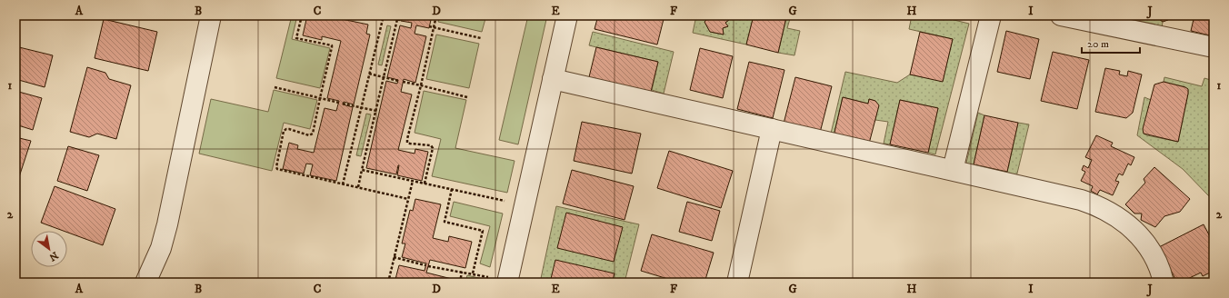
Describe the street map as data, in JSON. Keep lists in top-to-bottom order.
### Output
{
  "scale_bar": "20 m",
  "north": "bottom right",
  "grid": {
    "columns": [
      "A",
      "B",
      "C",
      "D",
      "E",
      "F",
      "G",
      "H",
      "I",
      "J"
    ],
    "rows": ["1", "2"]
  }
}
